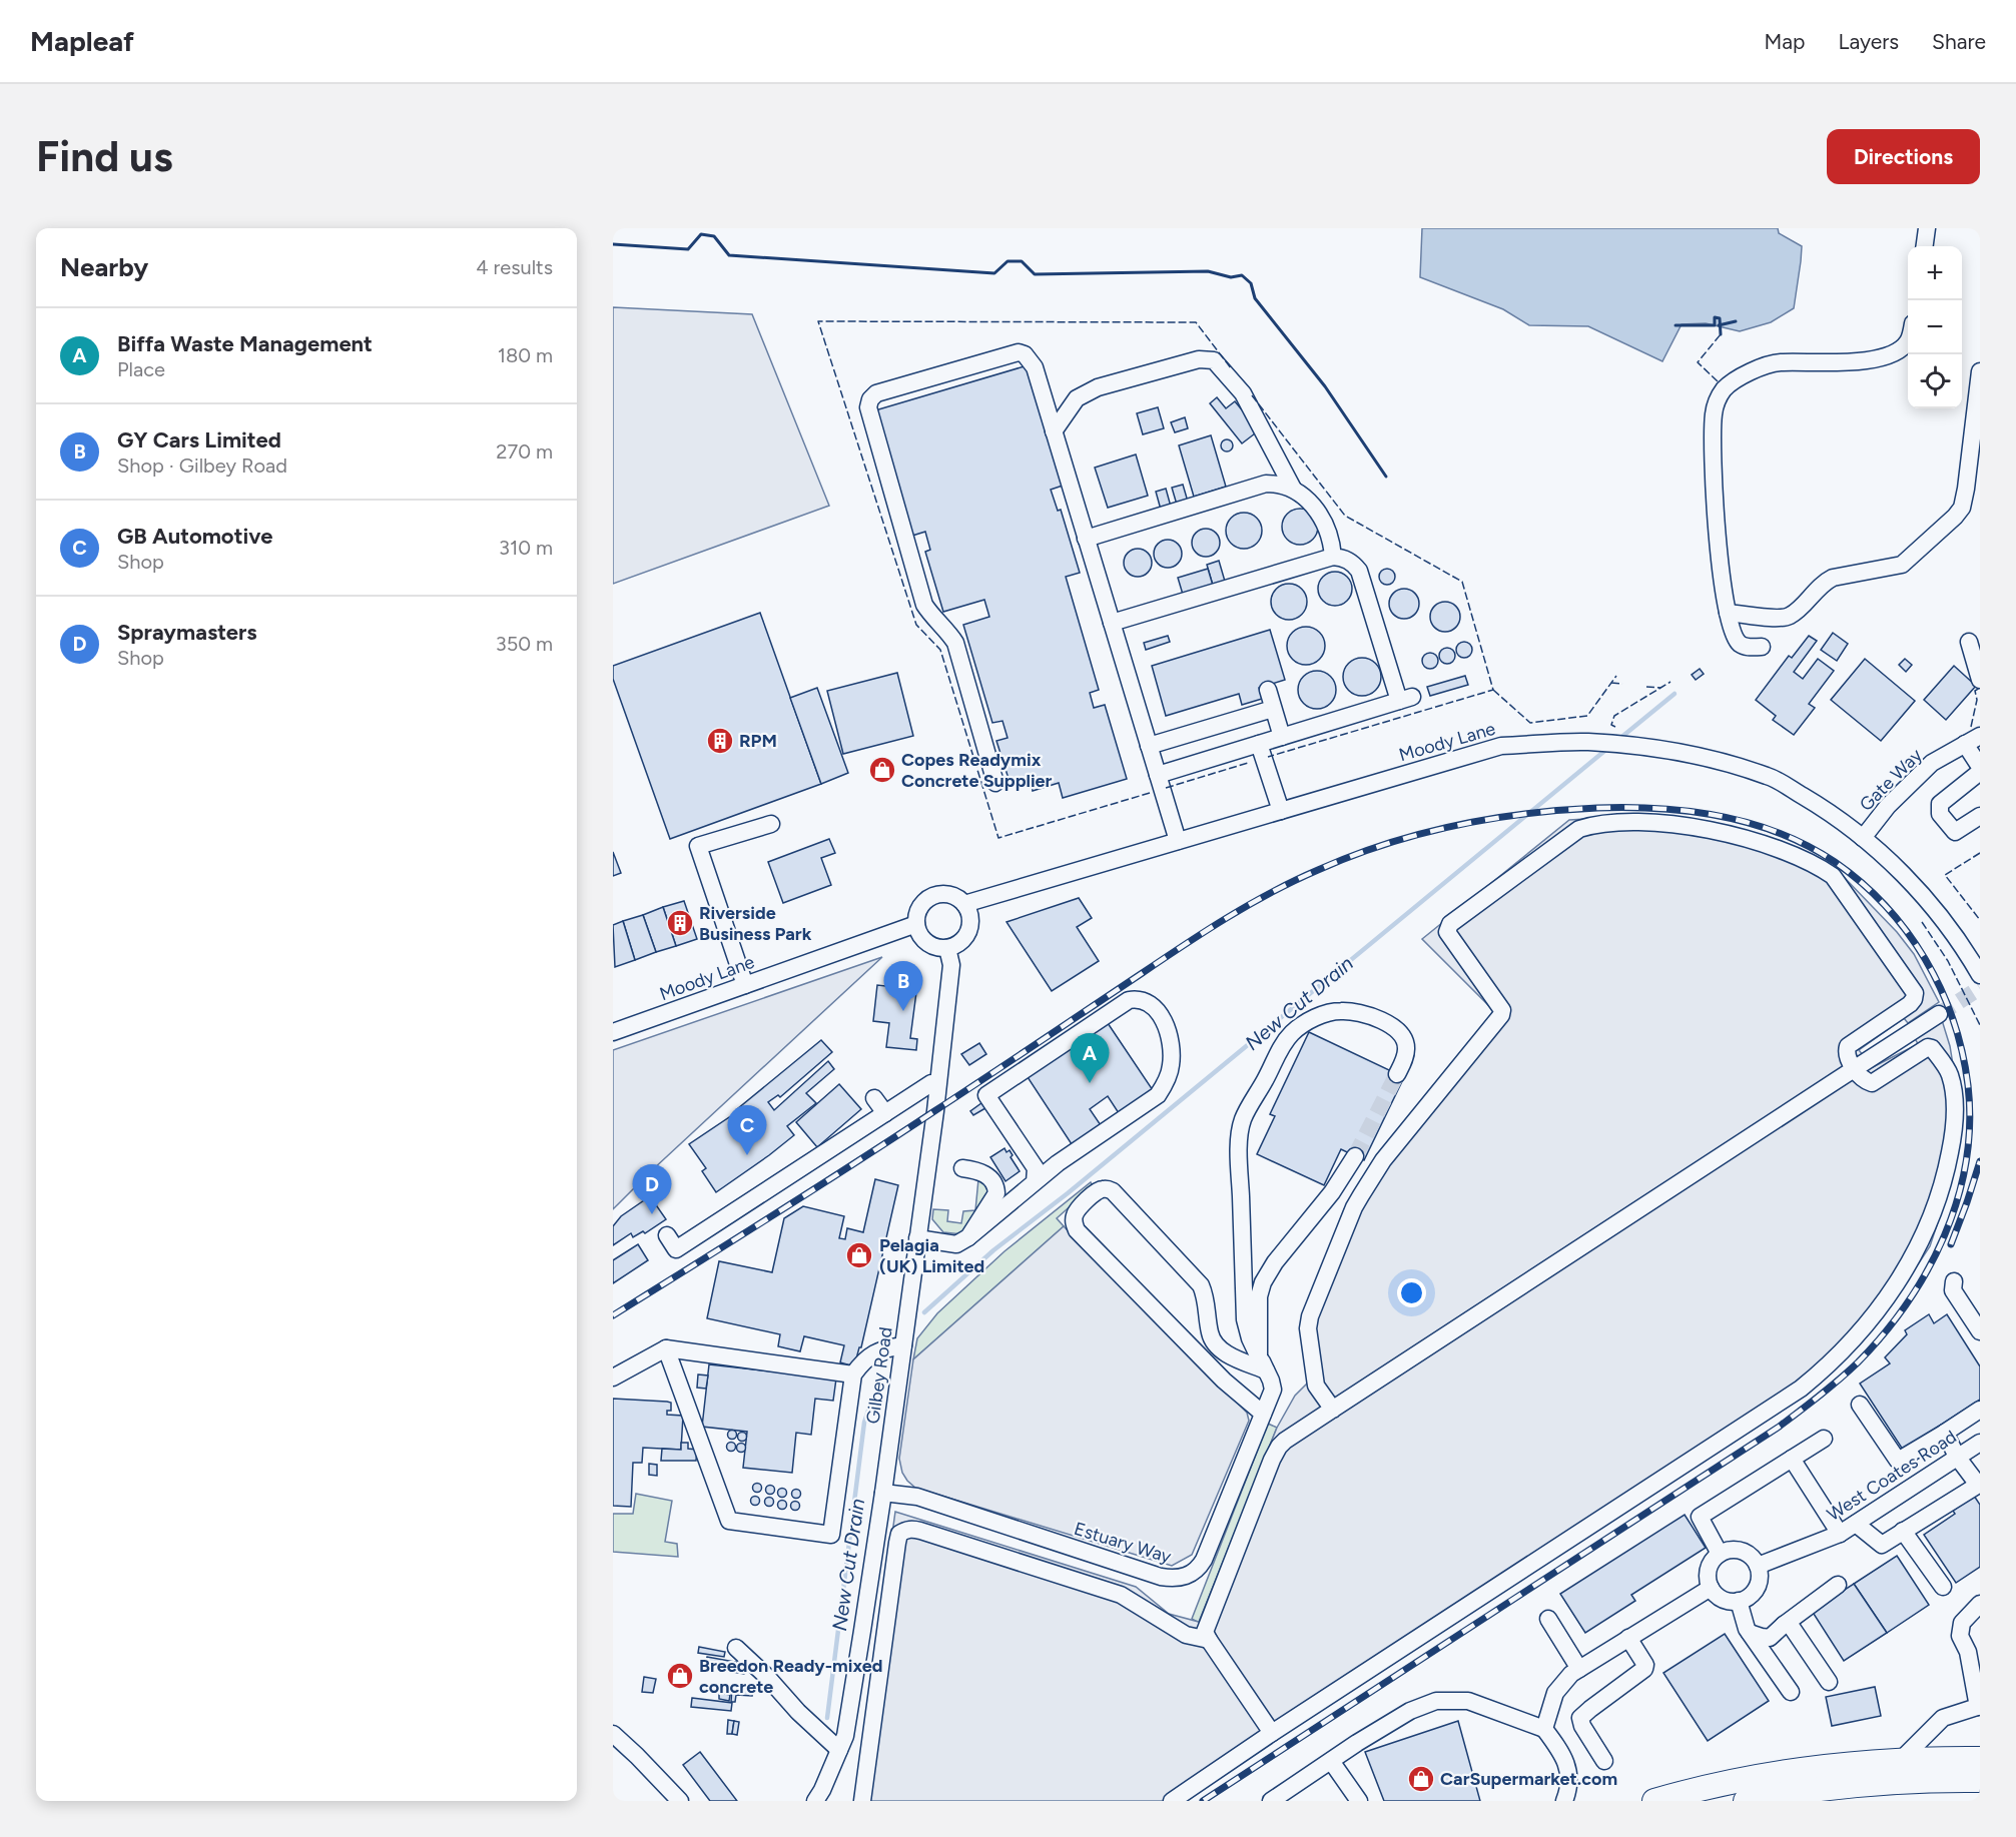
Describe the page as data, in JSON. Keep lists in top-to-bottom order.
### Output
{
  "streets": {
    "street": [
      "Moody Lane",
      "Gate Way",
      "Gilbey Road",
      "West Coates Road",
      "Estuary Way"
    ]
  },
  "crossings": [
    ["Moody Lane", "Gate Way"],
    ["Moody Lane", "Gilbey Road"],
    ["Gilbey Road", "Estuary Way"]
  ],
  "water": ["New Cut Drain"],
  "places": {
    "building": ["RPM", "Riverside Business Park"],
    "shop": [
      "Copes Readymix Concrete Supplier",
      "Pelagia (UK) Limited",
      "Breedon Ready-mixed concrete",
      "CarSupermarket.com"
    ]
  },
  "page": {
    "header": "Mapleaf",
    "nav": ["Map", "Layers", "Share"],
    "buttons": "Directions",
    "title": "Find us",
    "heading": ["Nearby", "4 results"],
    "map_buttons": ["+", "−"],
    "list": [
      {
        "mark": "A",
        "name": "Biffa Waste Management",
        "note": "Place",
        "value": "180 m"
      },
      {
        "mark": "B",
        "name": "GY Cars Limited",
        "note": "Shop · Gilbey Road",
        "value": "270 m"
      },
      {
        "mark": "C",
        "name": "GB Automotive",
        "note": "Shop",
        "value": "310 m"
      },
      {
        "mark": "D",
        "name": "Spraymasters",
        "note": "Shop",
        "value": "350 m"
      }
    ],
    "pins": [
      "B",
      "A",
      "C",
      "D"
    ]
  }
}
